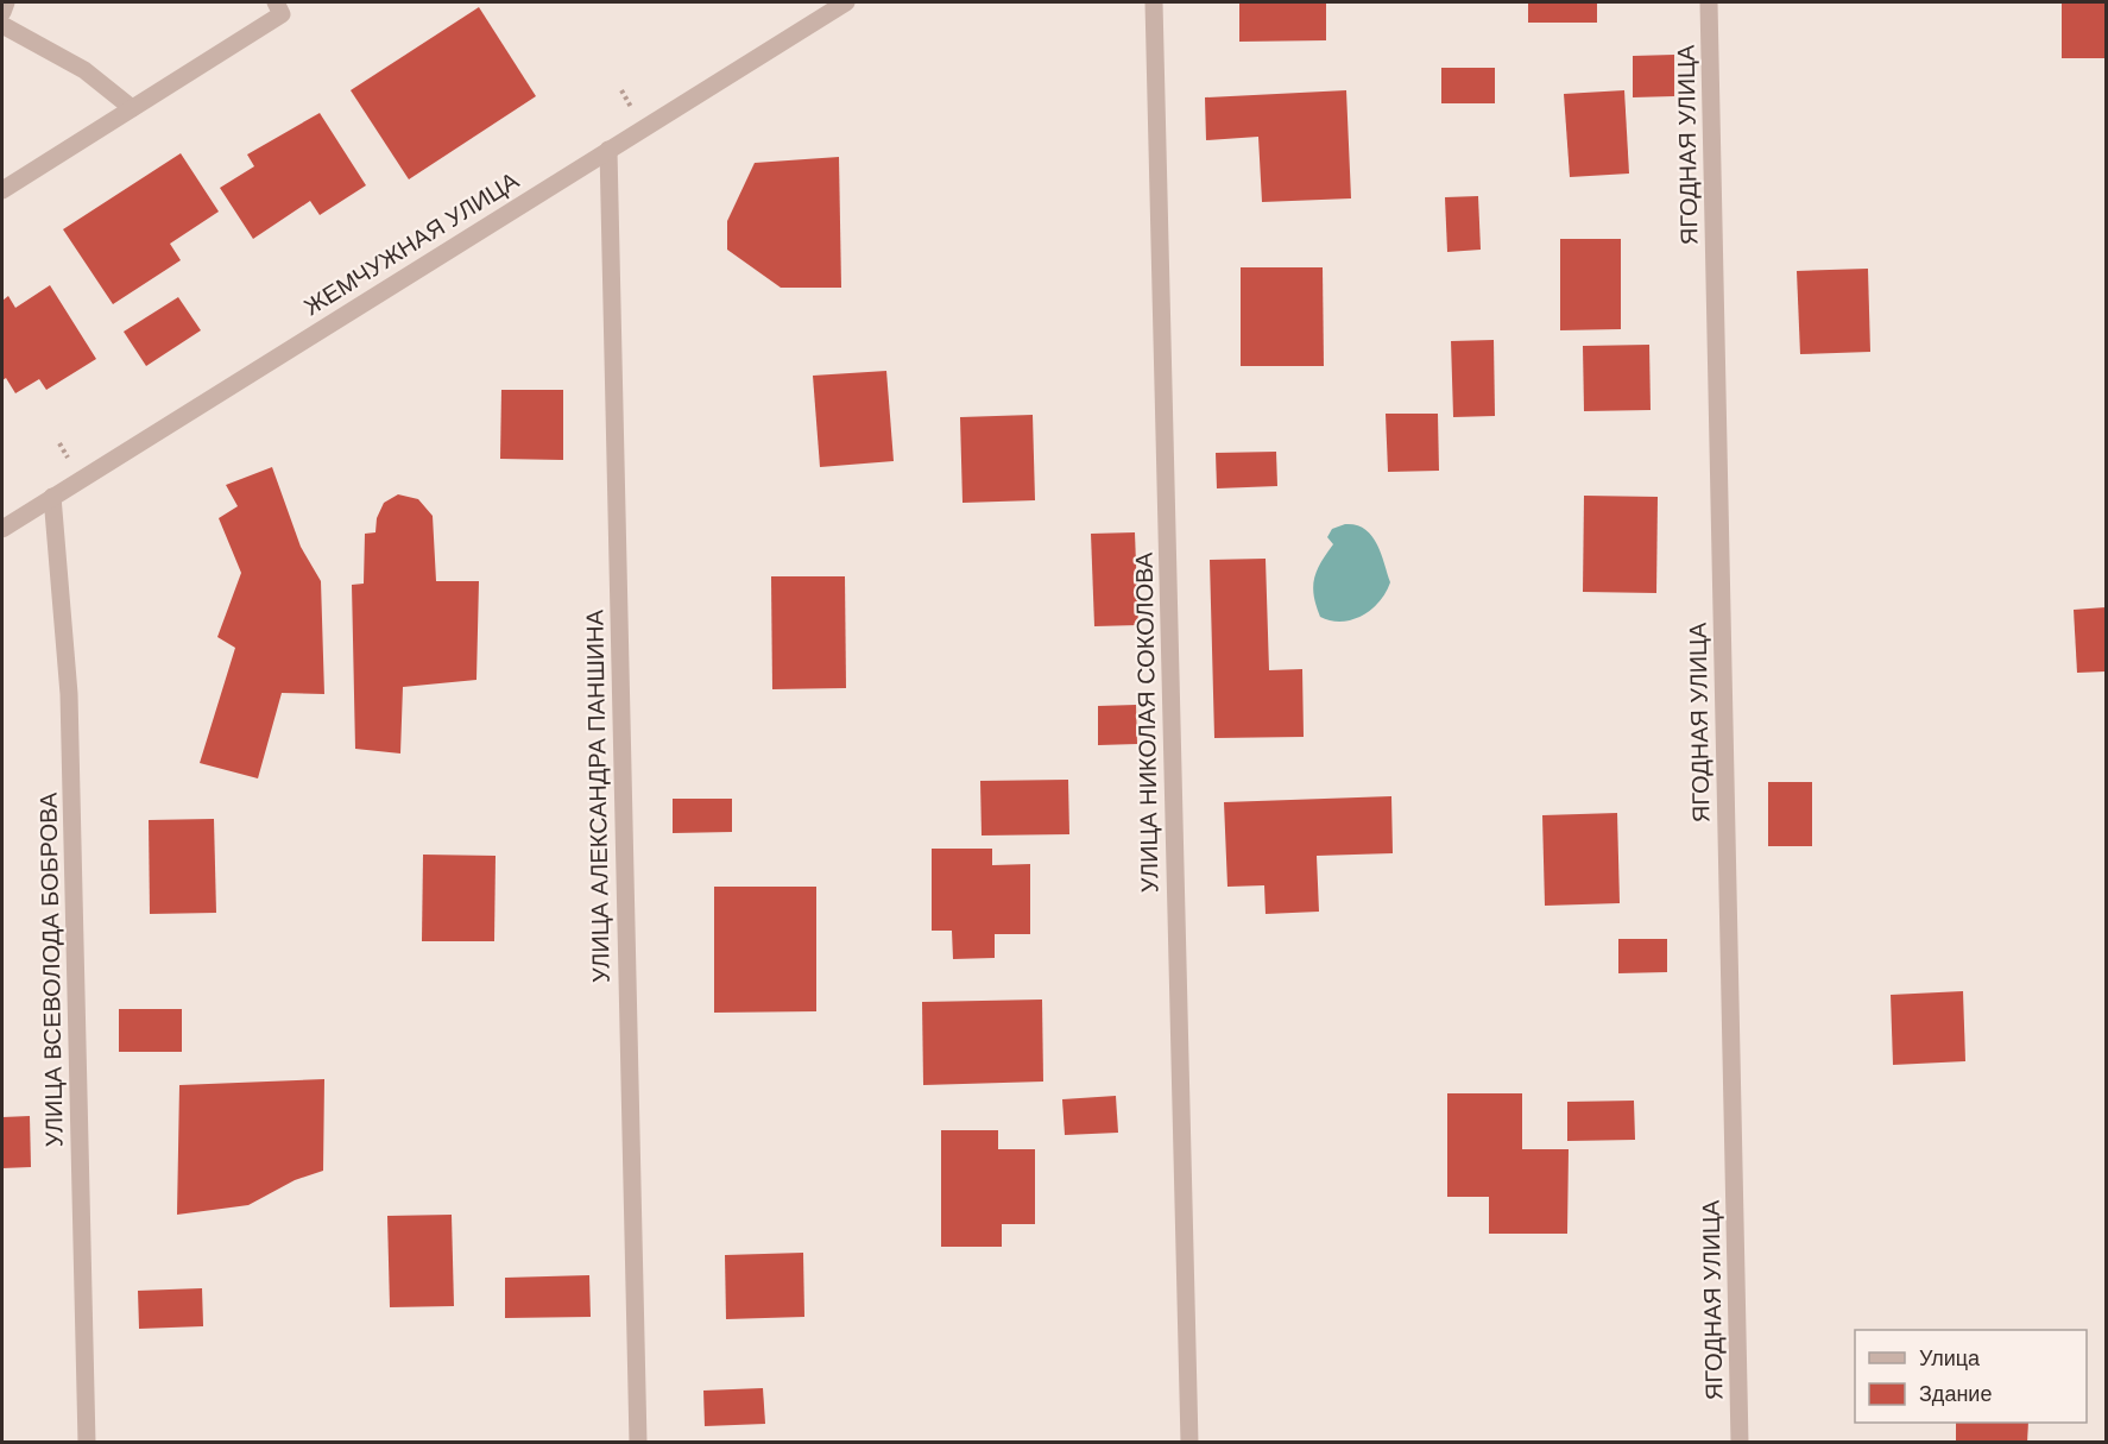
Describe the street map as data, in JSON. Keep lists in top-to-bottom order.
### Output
{
  "streets": {
    "street": [
      "ЯГОДНАЯ УЛИЦА",
      "ЖЕМЧУЖНАЯ УЛИЦА",
      "УЛИЦА НИКОЛАЯ СОКОЛОВА",
      "УЛИЦА АЛЕКСАНДРА ПАНШИНА",
      "УЛИЦА ВСЕВОЛОДА БОБРОВА"
    ]
  },
  "crossings": [
    ["ЖЕМЧУЖНАЯ УЛИЦА", "УЛИЦА АЛЕКСАНДРА ПАНШИНА"],
    ["ЖЕМЧУЖНАЯ УЛИЦА", "УЛИЦА ВСЕВОЛОДА БОБРОВА"]
  ],
  "legend": ["Улица", "Здание"]
}
